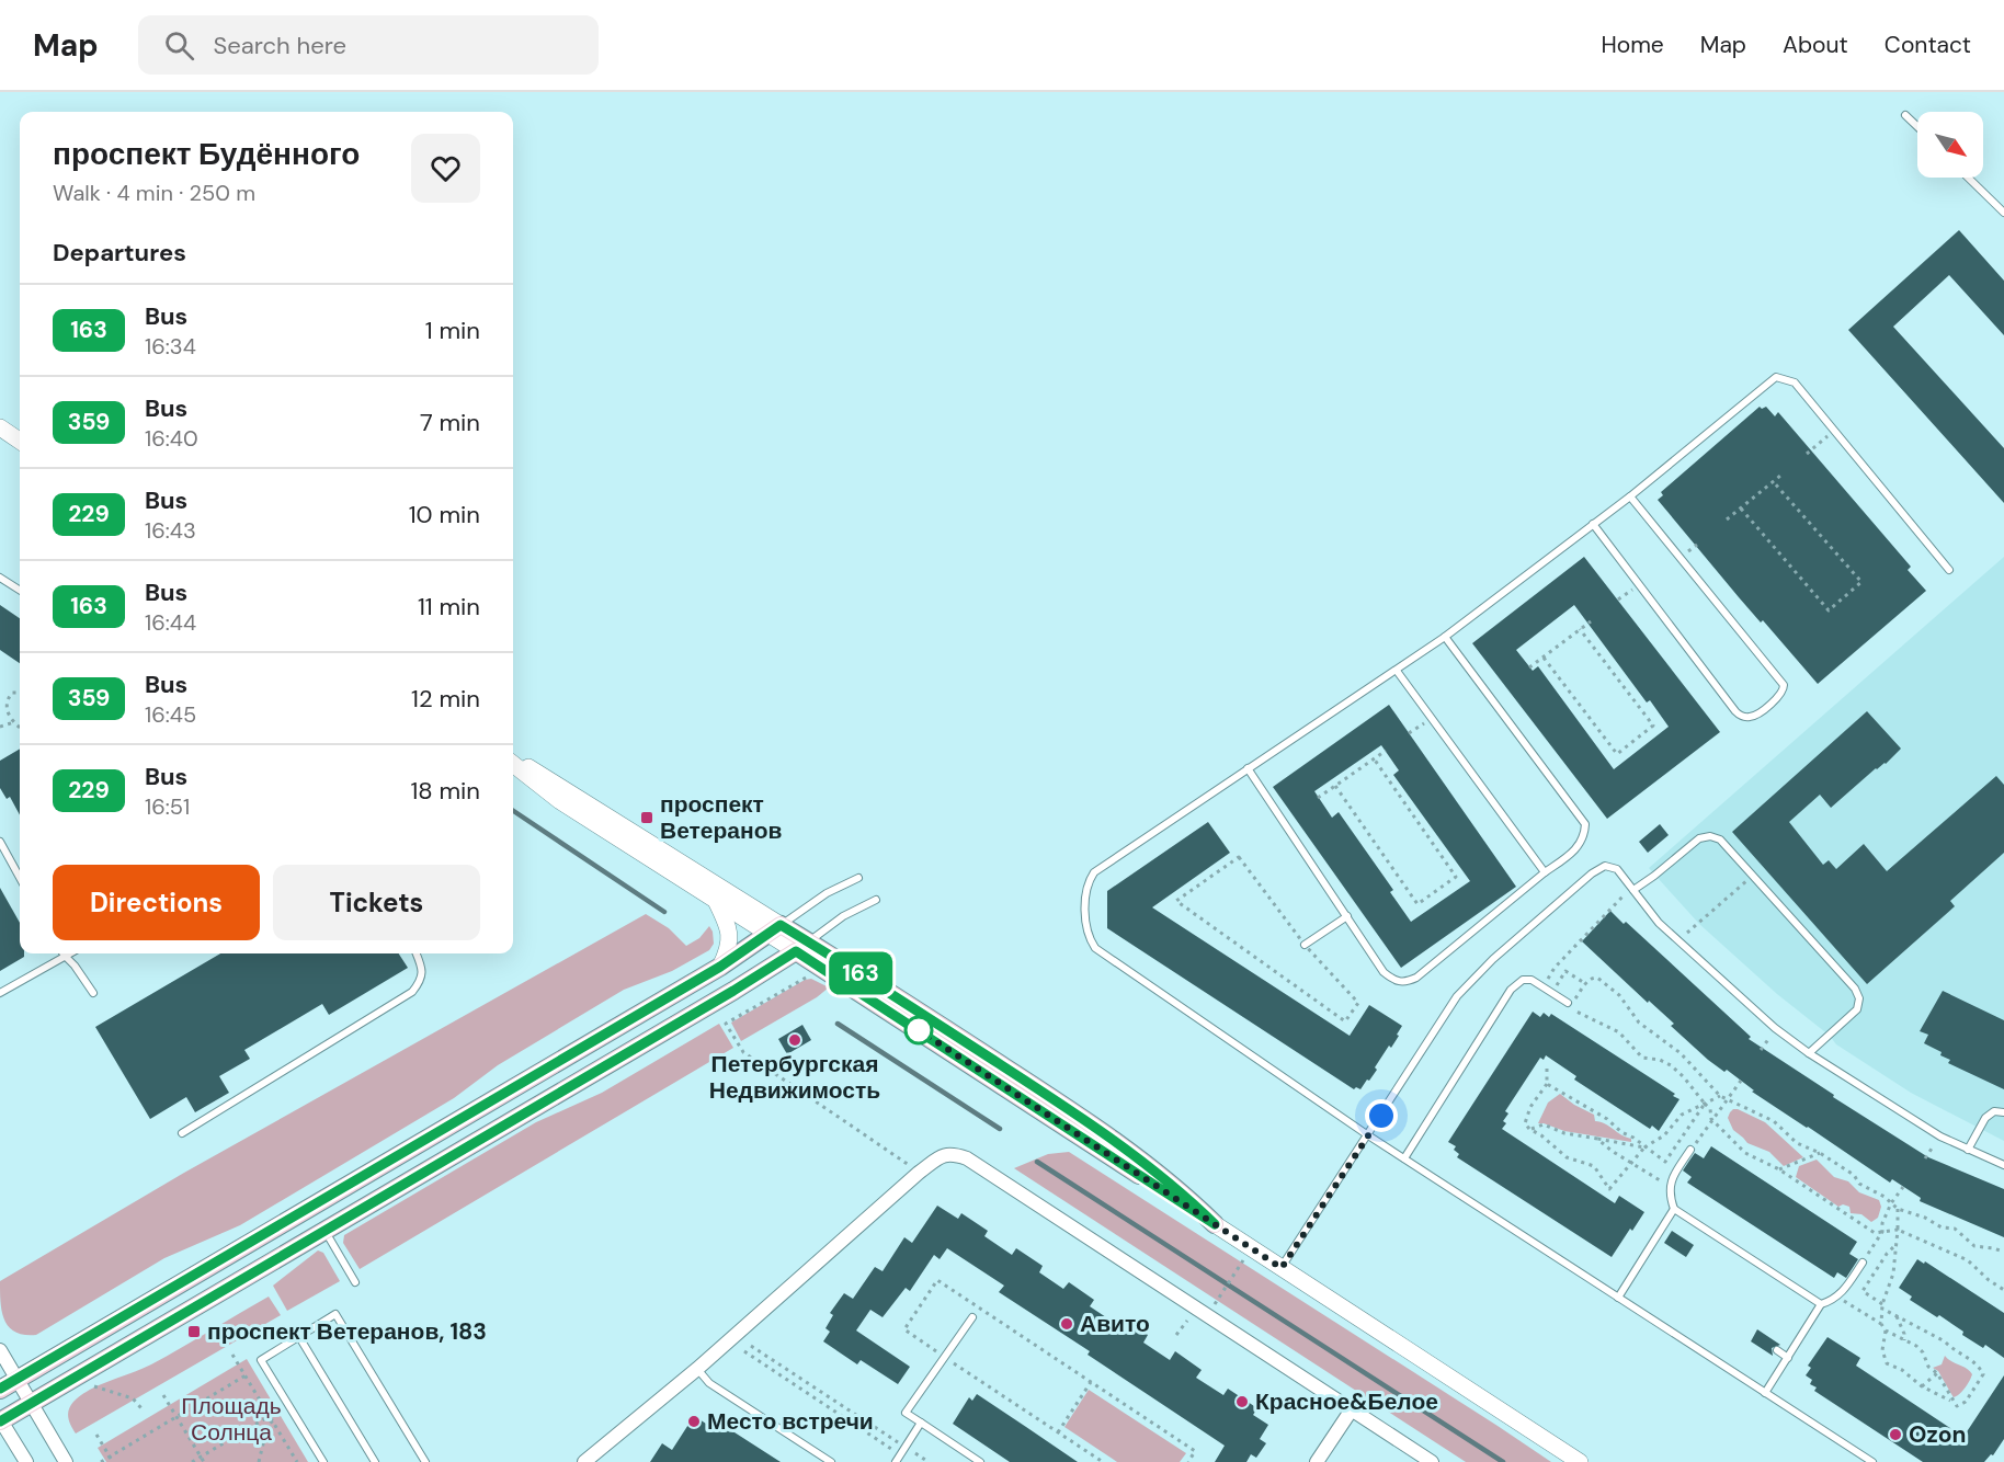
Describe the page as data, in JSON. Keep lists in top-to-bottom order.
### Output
{
  "parks": ["Площадь Солнца"],
  "places": {
    "transit": ["проспект Ветеранов", "проспект Ветеранов, 183"],
    "other": [
      "Петербургская Недвижимость",
      "Авито",
      "Красное&Белое",
      "Место встречи",
      "Ozon"
    ]
  },
  "lines": ["bus line 163"],
  "north": "bottom right",
  "page": {
    "header": "Map",
    "search": "Search here",
    "nav": [
      "Home",
      "Map",
      "About",
      "Contact"
    ],
    "on_map": "163",
    "heading": [
      ["проспект Будённого", "Walk · 4 min · 250 m"],
      "Departures"
    ],
    "list": [
      {
        "mark": "163",
        "name": "Bus",
        "note": "16:34",
        "value": "1 min"
      },
      {
        "mark": "359",
        "name": "Bus",
        "note": "16:40",
        "value": "7 min"
      },
      {
        "mark": "229",
        "name": "Bus",
        "note": "16:43",
        "value": "10 min"
      },
      {
        "mark": "163",
        "name": "Bus",
        "note": "16:44",
        "value": "11 min"
      },
      {
        "mark": "359",
        "name": "Bus",
        "note": "16:45",
        "value": "12 min"
      },
      {
        "mark": "229",
        "name": "Bus",
        "note": "16:51",
        "value": "18 min"
      }
    ],
    "buttons": ["Directions", "Tickets"]
  }
}
